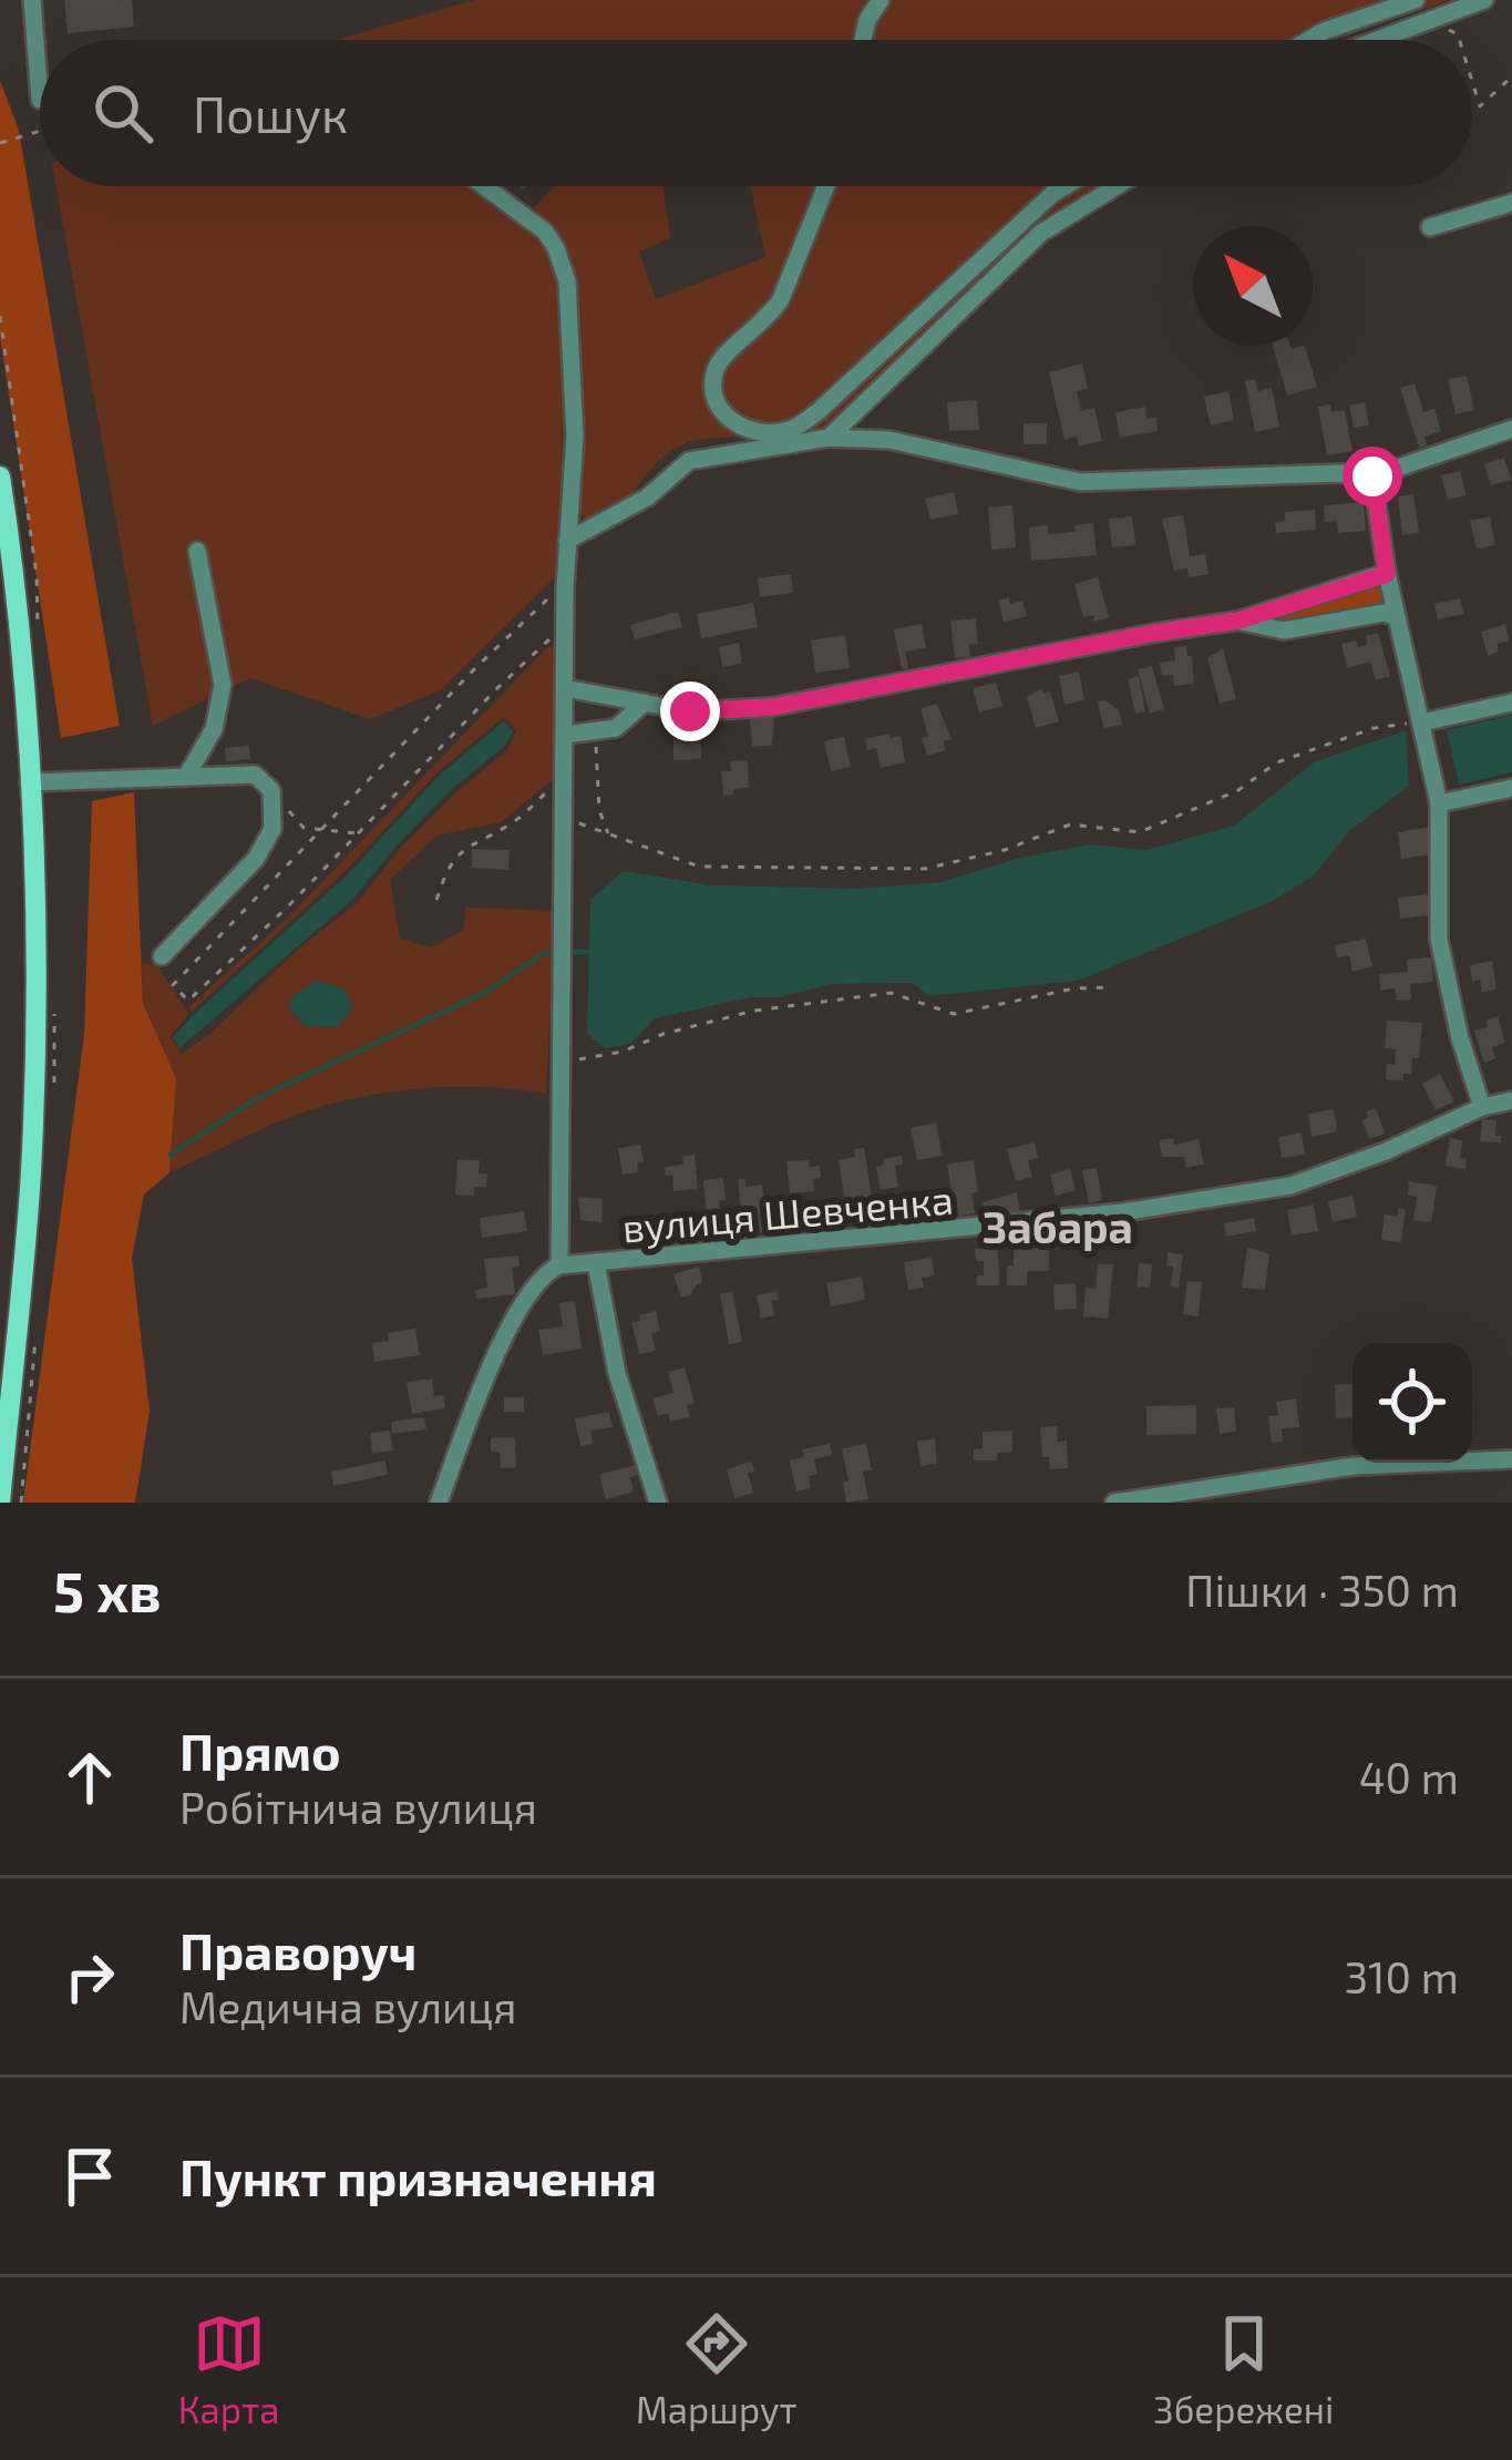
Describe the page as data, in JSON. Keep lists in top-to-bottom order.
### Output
{
  "streets": {
    "street": ["вулиця Шевченка"]
  },
  "districts": ["Забара"],
  "north": "top left",
  "page": {
    "search": "Пошук",
    "heading": ["5 хв", "Пішки · 350 m"],
    "list": [
      ["Прямо", "Робітнича вулиця", "40 m"],
      ["Праворуч", "Медична вулиця", "310 m"],
      "Пункт призначення"
    ],
    "nav": ["Карта", "Маршрут", "Збережені"]
  }
}
